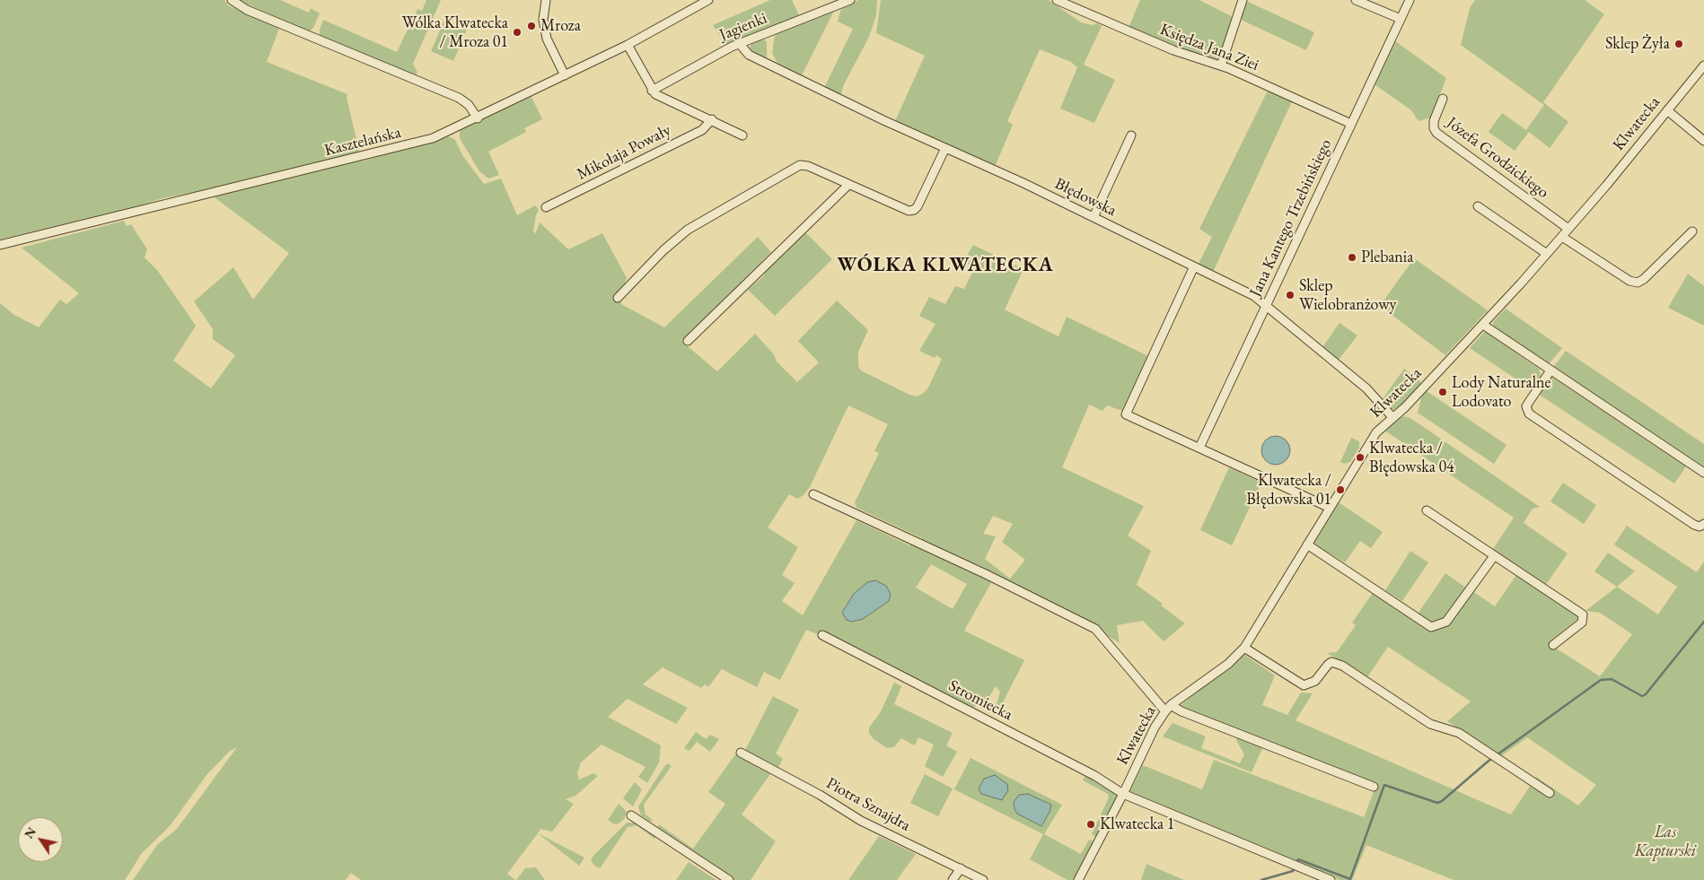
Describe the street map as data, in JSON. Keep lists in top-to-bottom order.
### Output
{
  "streets": {
    "street": [
      "Jagienki",
      "Księdza Jana Ziei",
      "Klwatecka",
      "Kasztelańska",
      "Mikołaja Powały",
      "Józefa Grodzickiego",
      "Błędowska",
      "Jana Kantego Trzebińskiego",
      "Stromiecka",
      "Piotra Sznajdra"
    ]
  },
  "crossings": [
    ["Jagienki", "Błędowska"],
    ["Księdza Jana Ziei", "Jana Kantego Trzebińskiego"],
    ["Klwatecka", "Józefa Grodzickiego"],
    ["Klwatecka", "Błędowska"],
    ["Klwatecka", "Stromiecka"],
    ["Błędowska", "Jana Kantego Trzebińskiego"]
  ],
  "districts": ["WÓLKA KLWATECKA"],
  "parks": ["Las Kapturski"],
  "places": [
    "Mroza",
    "Wólka Klwatecka / Mroza 01",
    "Sklep Żyła",
    "Plebania",
    "Sklep Wielobranżowy",
    "Lody Naturalne Lodovato",
    "Klwatecka / Błędowska 04",
    "Klwatecka / Błędowska 01",
    "Klwatecka 1"
  ],
  "north": "top left"
}
